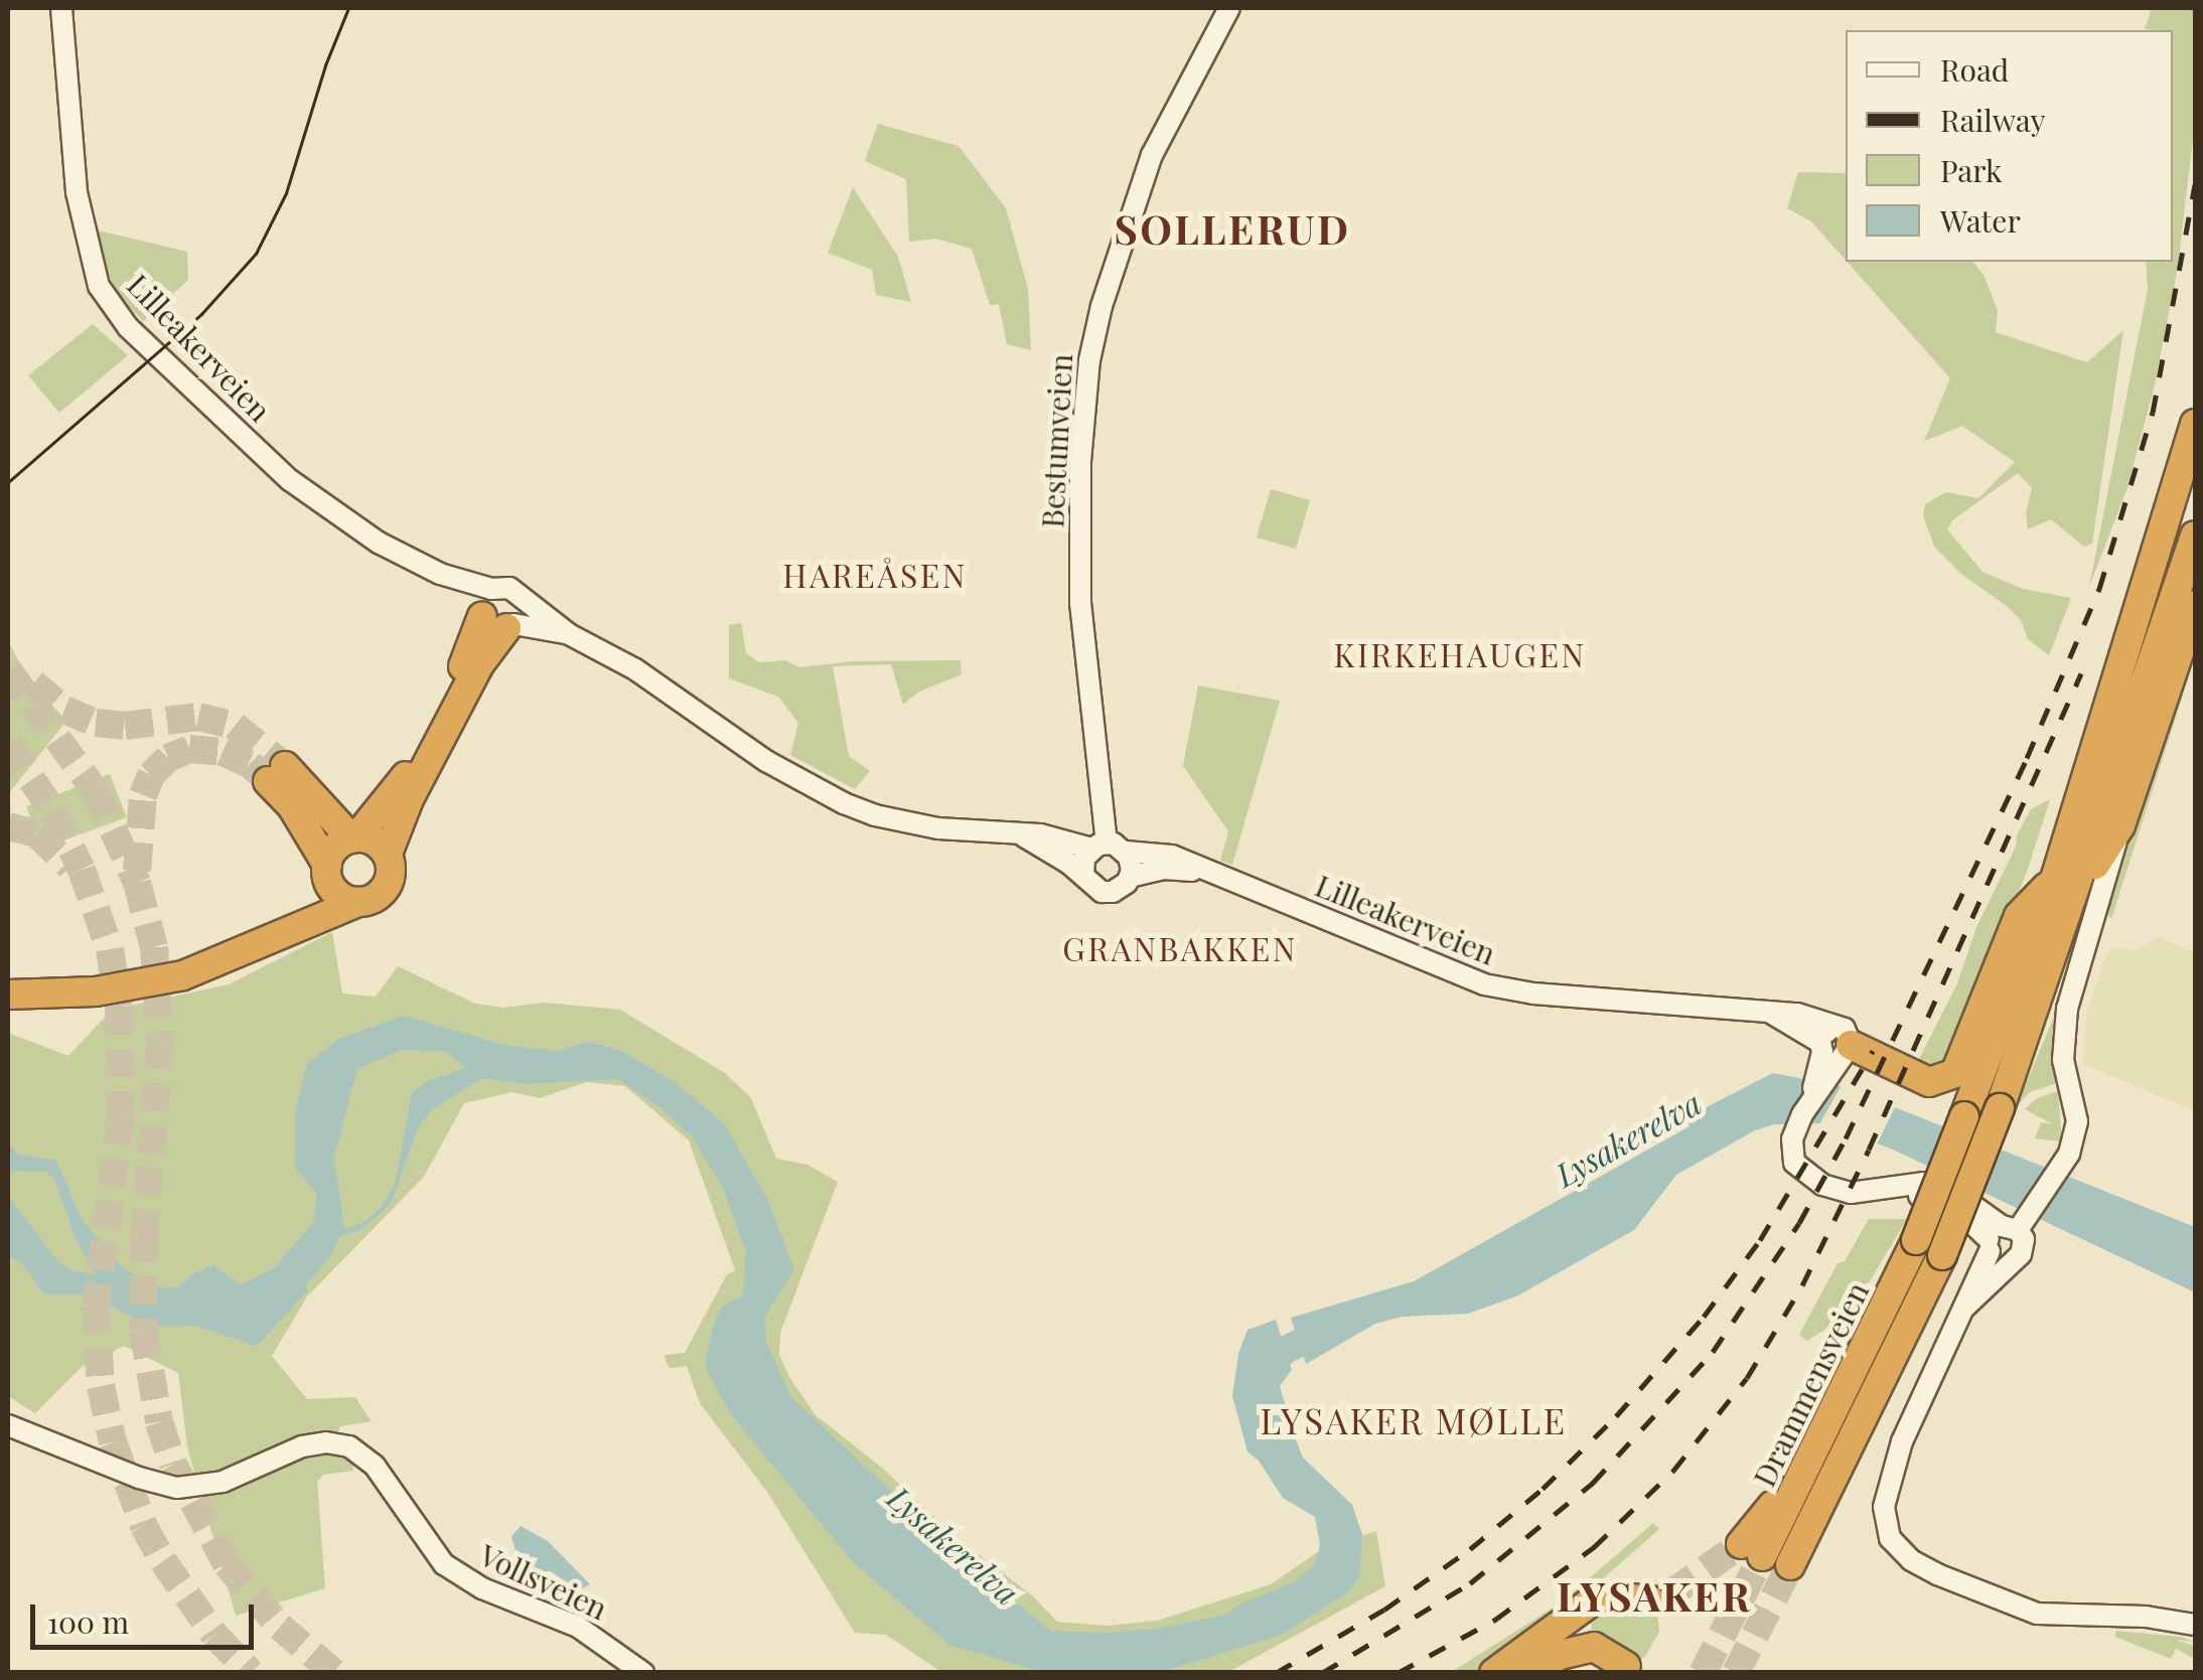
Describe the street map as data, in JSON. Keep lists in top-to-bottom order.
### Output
{
  "streets": {
    "highway": ["Drammensveien"],
    "main road": ["Lilleakerveien", "Bestumveien", "Vollsveien"]
  },
  "crossings": [
    ["Lilleakerveien", "Bestumveien"]
  ],
  "districts": [
    "SOLLERUD",
    "HAREÅSEN",
    "KIRKEHAUGEN",
    "GRANBAKKEN",
    "LYSAKER MØLLE",
    "LYSAKER"
  ],
  "water": ["Lysakerelva"],
  "legend": [
    "Road",
    "Railway",
    "Park",
    "Water"
  ],
  "scale_bar": "100 m"
}
